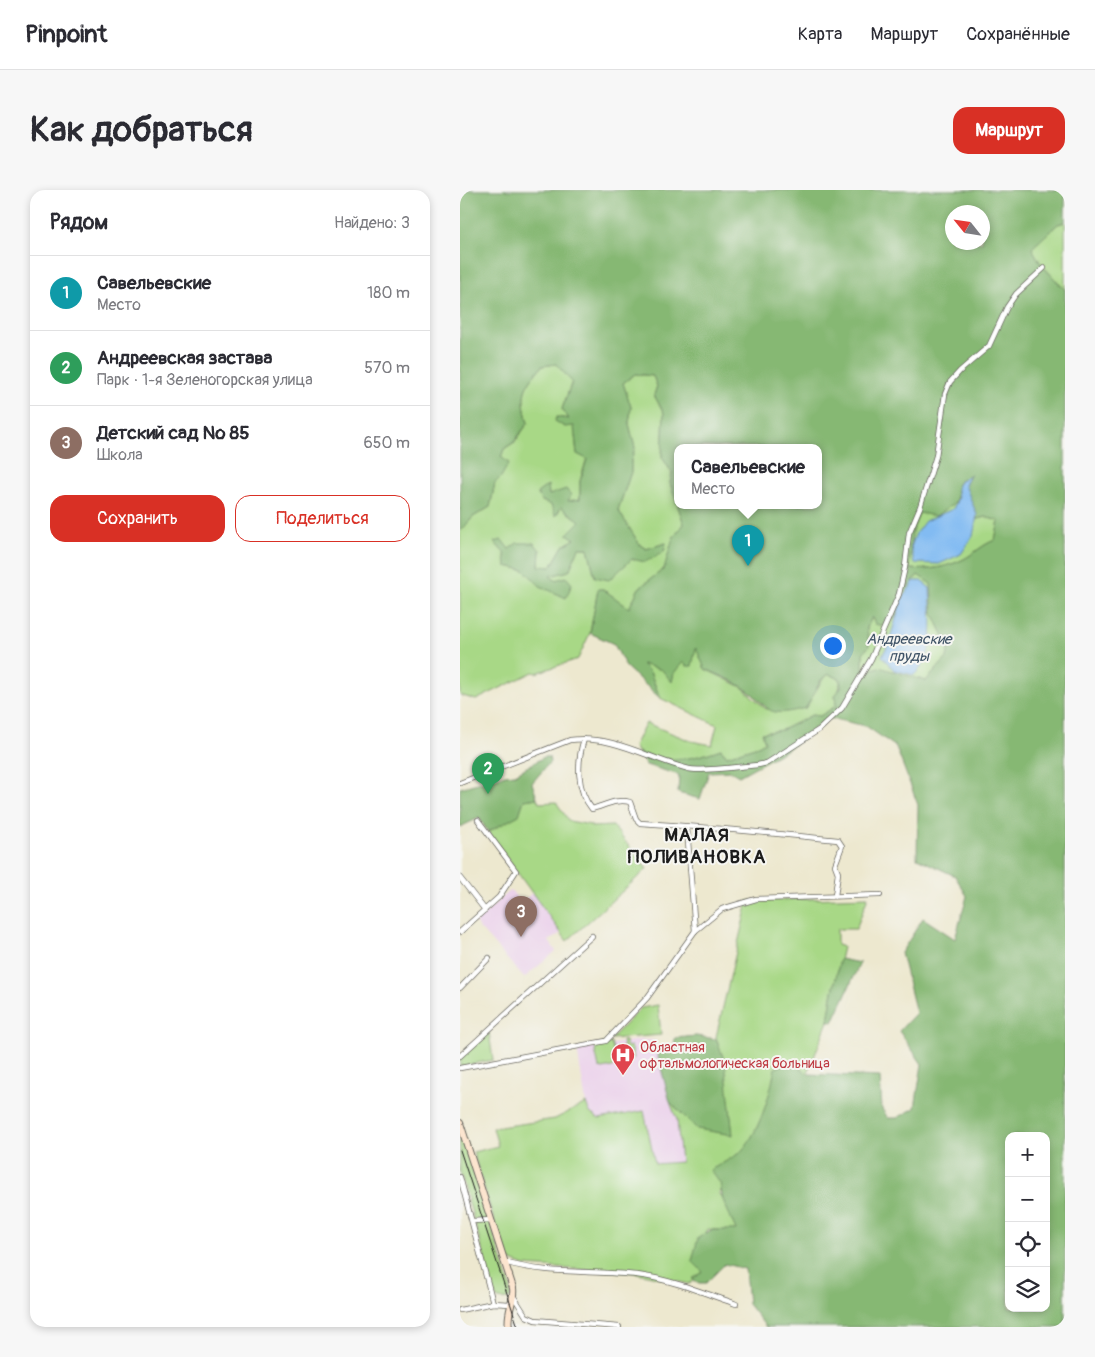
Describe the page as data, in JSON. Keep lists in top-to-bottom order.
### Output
{
  "districts": ["МАЛАЯ ПОЛИВАНОВКА"],
  "water": ["Андреевские пруды"],
  "places": {
    "hospital": ["Областная офтальмологическая больница"]
  },
  "north": "top left",
  "page": {
    "header": "Pinpoint",
    "nav": ["Карта", "Маршрут", "Сохранённые"],
    "buttons": [
      "Маршрут",
      ["Сохранить", "Поделиться"]
    ],
    "title": "Как добраться",
    "heading": ["Рядом", "Найдено: 3"],
    "list": [
      {
        "mark": "1",
        "name": "Савельевские",
        "note": "Место",
        "value": "180 m"
      },
      {
        "mark": "2",
        "name": "Андреевская застава",
        "note": "Парк · 1-я Зеленогорская улица",
        "value": "570 m"
      },
      {
        "mark": "3",
        "name": "Детский сад № 85",
        "note": "Школа",
        "value": "650 m"
      }
    ],
    "popup": ["Савельевские", "Место"],
    "pins": ["1", "2", "3"],
    "map_buttons": ["+", "−"]
  }
}
